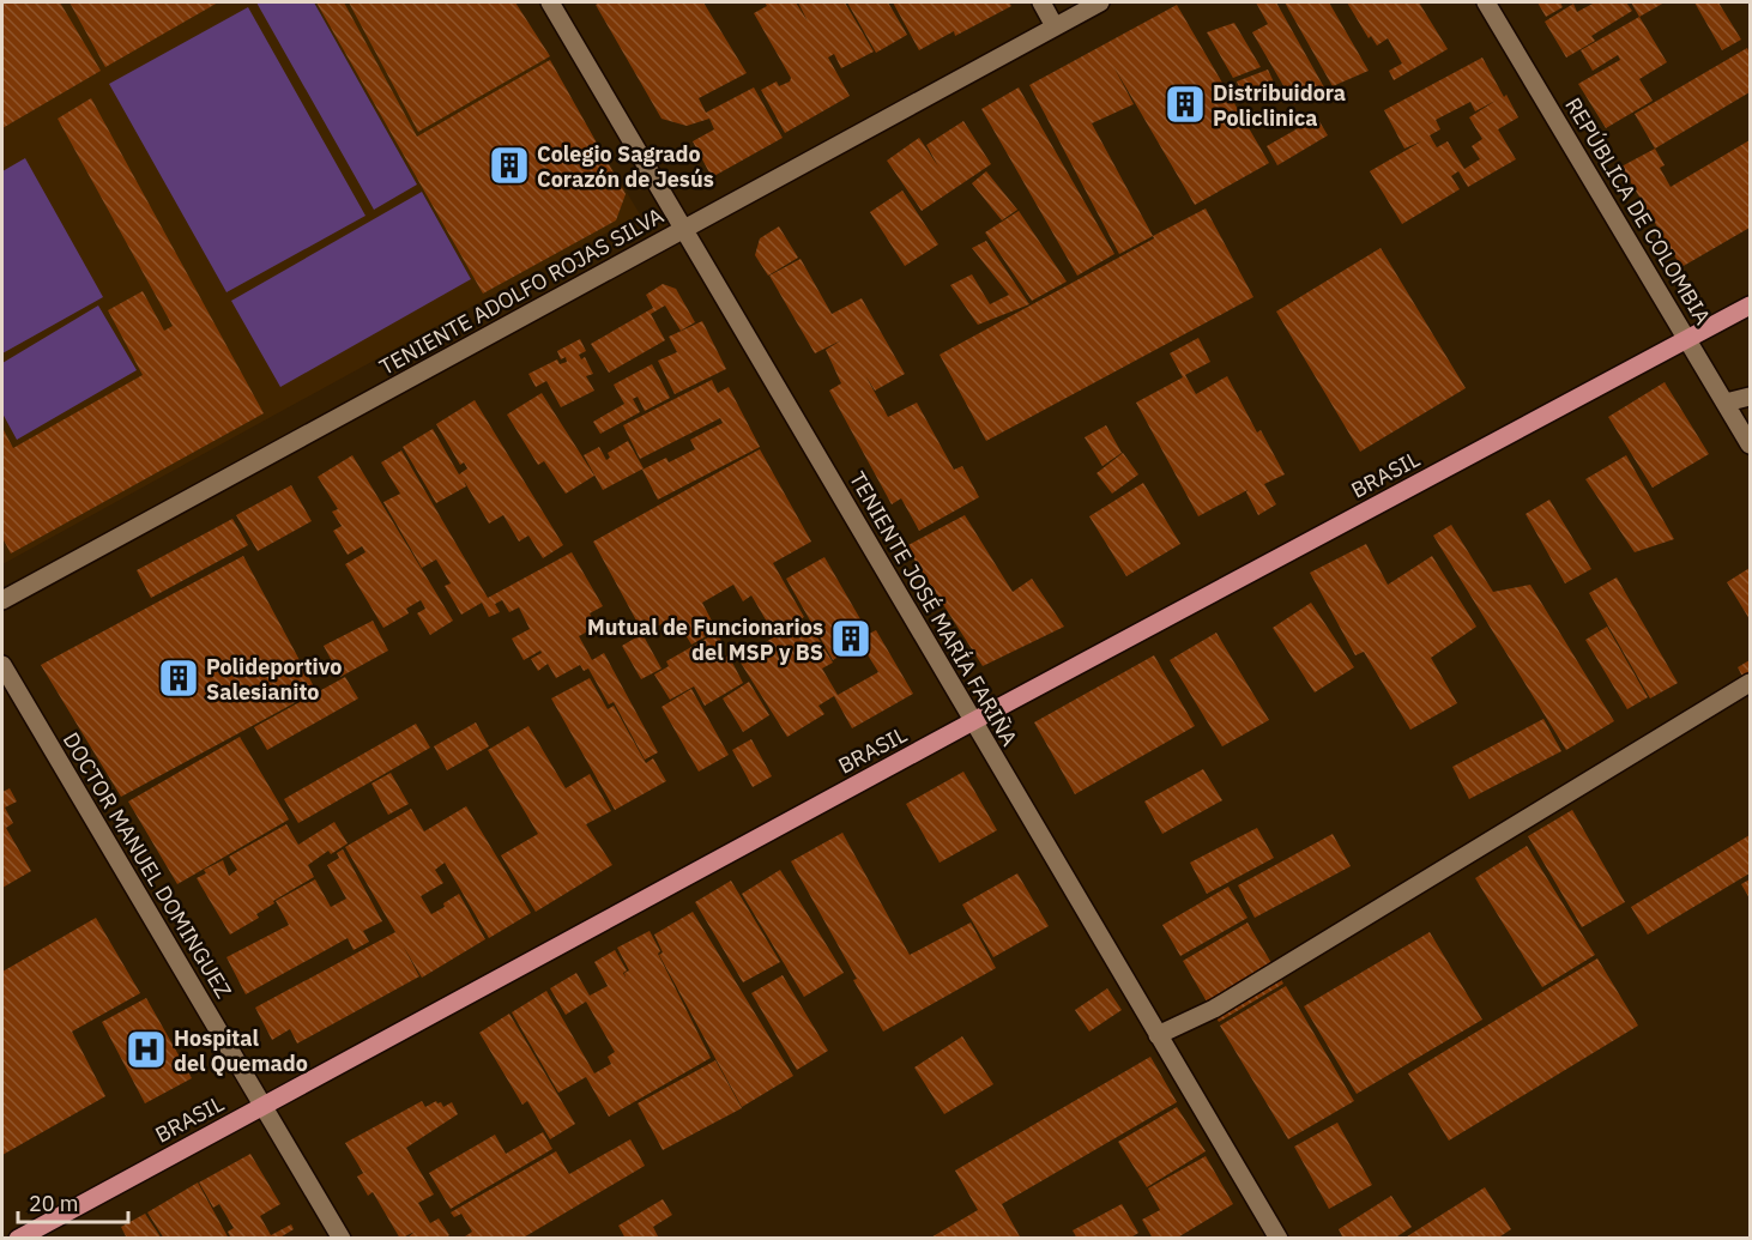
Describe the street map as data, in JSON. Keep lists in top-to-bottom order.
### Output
{
  "streets": {
    "main road": ["BRASIL"],
    "street": [
      "REPÚBLICA DE COLOMBIA",
      "TENIENTE ADOLFO ROJAS SILVA",
      "TENIENTE JOSÉ MARÍA FARIÑA",
      "DOCTOR MANUEL DOMINGUEZ"
    ]
  },
  "crossings": [
    ["REPÚBLICA DE COLOMBIA", "BRASIL"],
    ["TENIENTE ADOLFO ROJAS SILVA", "TENIENTE JOSÉ MARÍA FARIÑA"],
    ["BRASIL", "TENIENTE JOSÉ MARÍA FARIÑA"],
    ["BRASIL", "DOCTOR MANUEL DOMINGUEZ"]
  ],
  "places": {
    "building": [
      "Distribuidora Policlinica",
      "Colegio Sagrado Corazón de Jesús",
      "Mutual de Funcionarios del MSP y BS",
      "Polideportivo Salesianito"
    ],
    "hospital": ["Hospital del Quemado"]
  },
  "scale_bar": "20 m"
}
